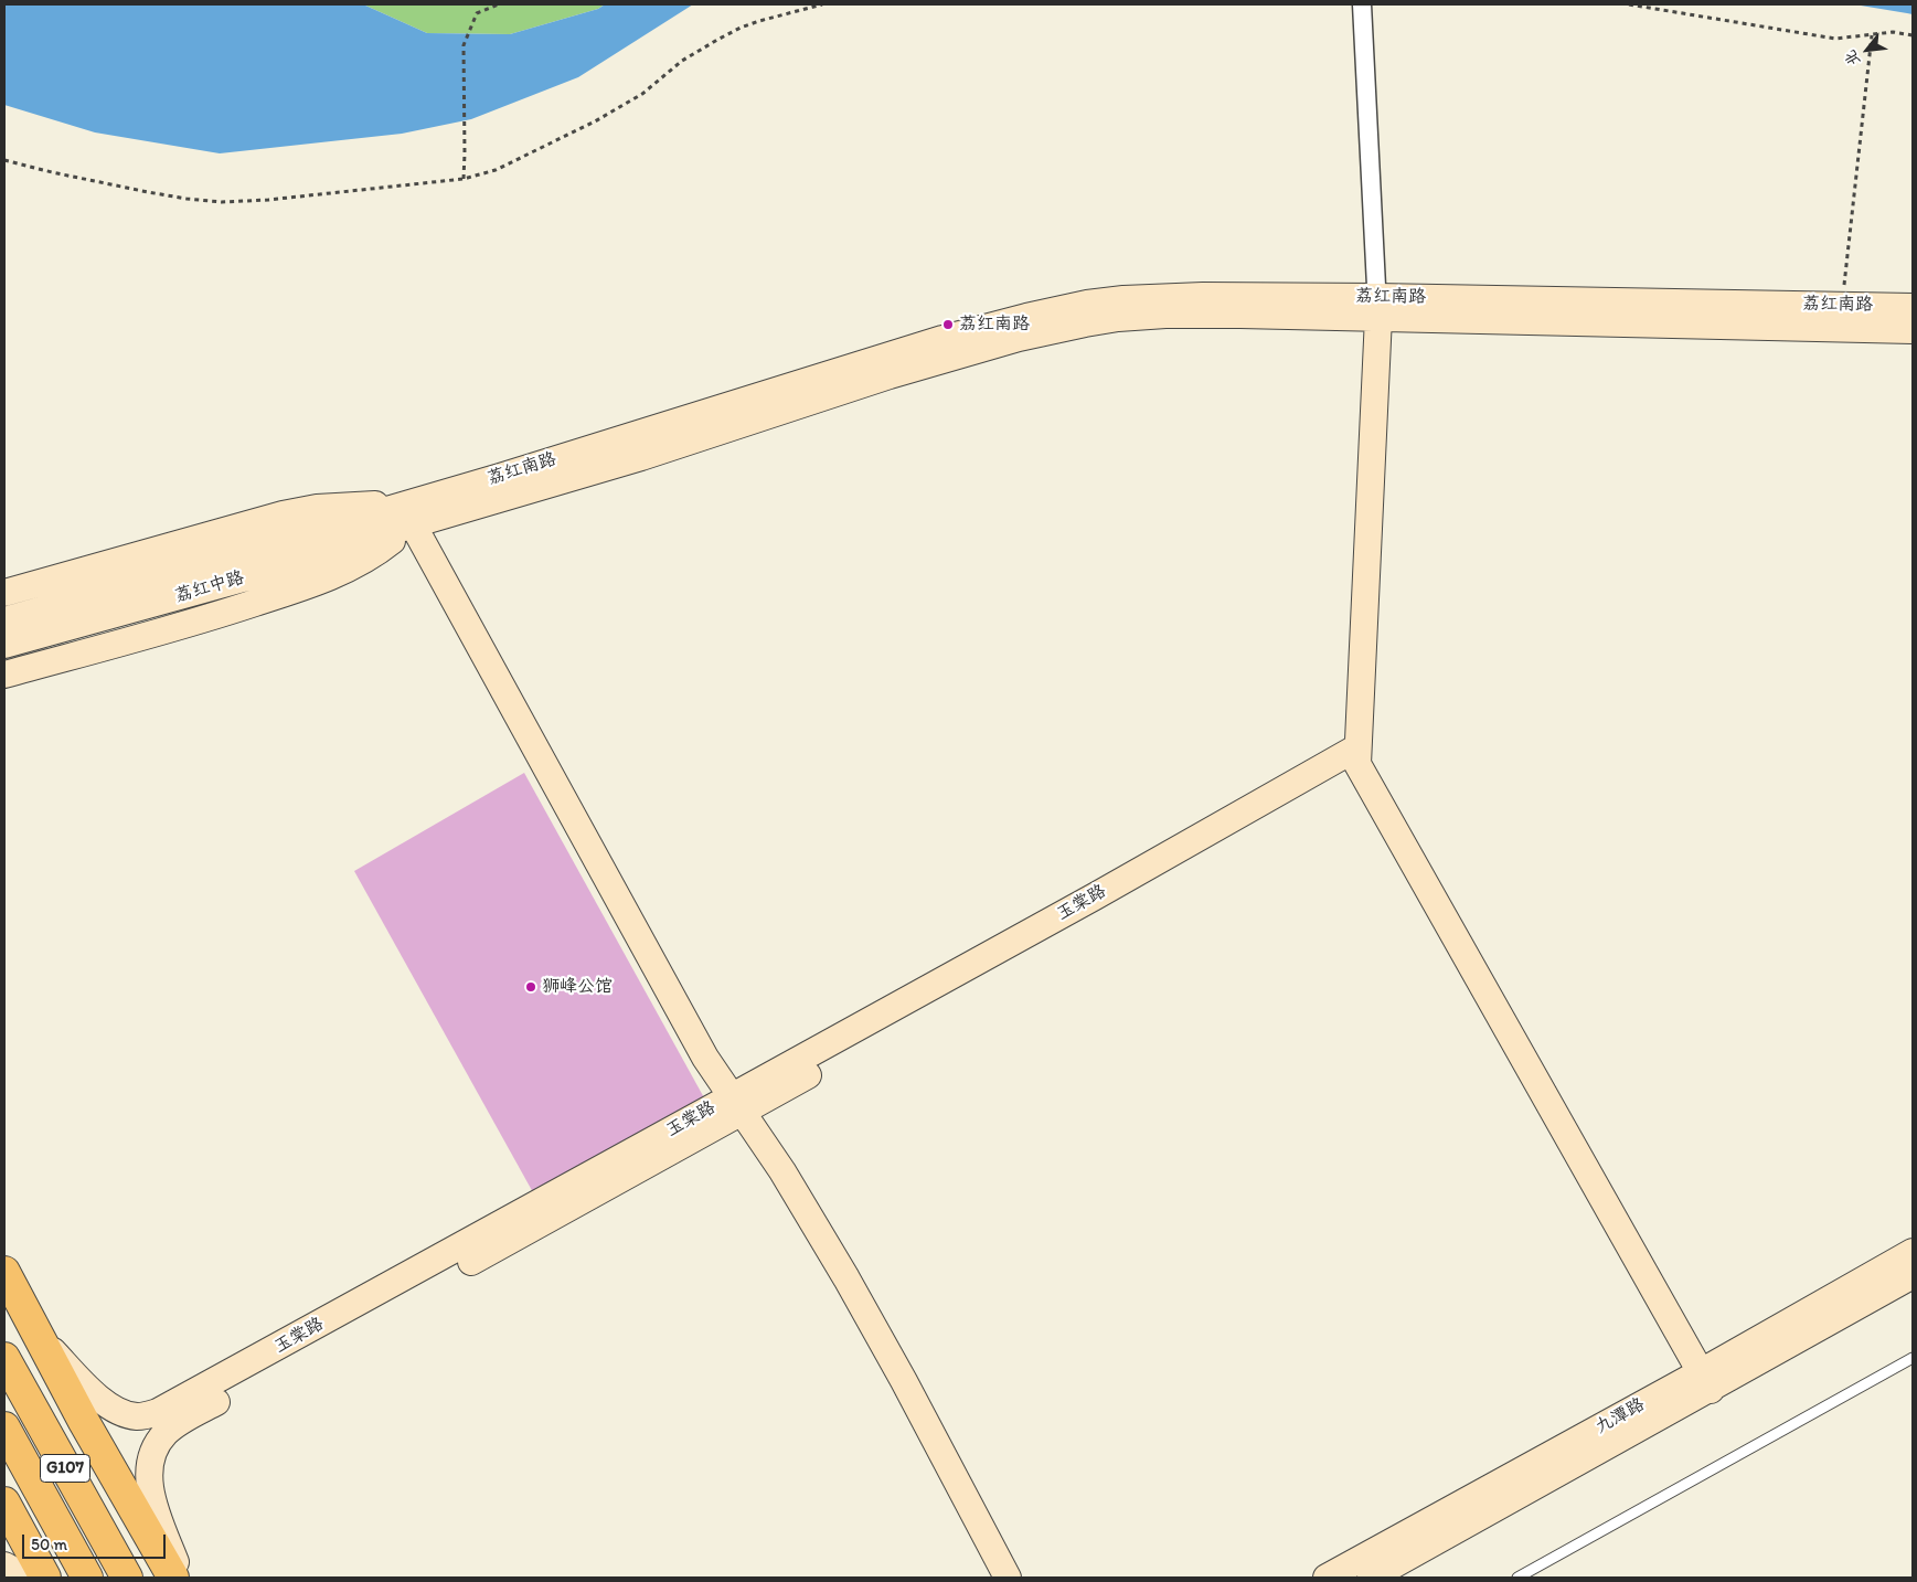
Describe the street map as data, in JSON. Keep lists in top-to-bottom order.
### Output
{
  "streets": {
    "highway": ["G107"],
    "street": [
      "荔红南路",
      "荔红中路",
      "玉棠路",
      "九潭路"
    ]
  },
  "crossings": [
    ["荔红南路", "荔红中路"]
  ],
  "places": ["荔红南路", "狮峰公馆"],
  "scale_bar": "50 m",
  "north": "bottom left"
}
